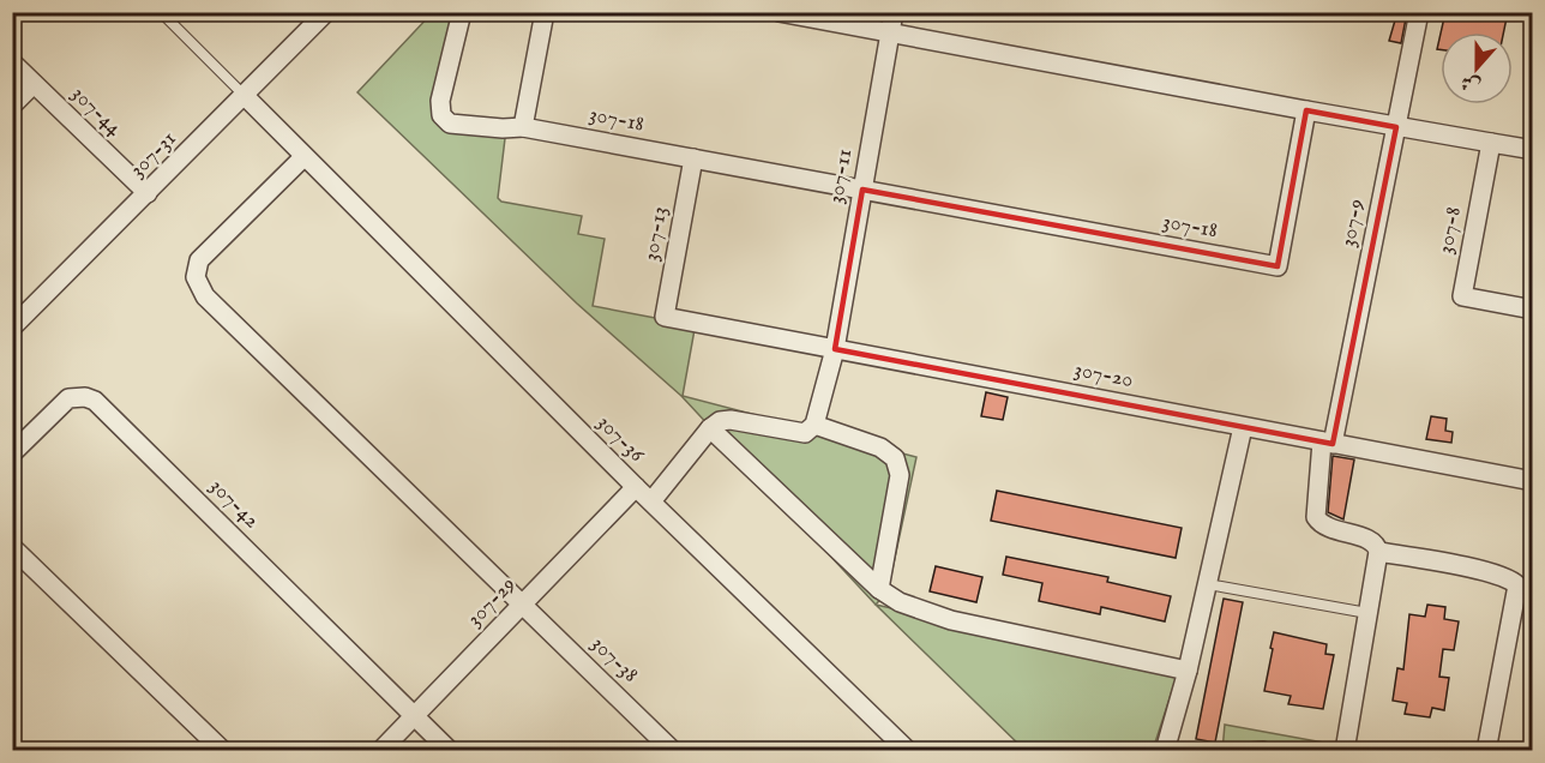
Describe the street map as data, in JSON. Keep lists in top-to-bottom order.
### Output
{
  "streets": {
    "street": [
      "307-44",
      "307-18",
      "307-31",
      "307-11",
      "307-9",
      "307-8",
      "307-13",
      "307-20",
      "307-36",
      "307-42",
      "307-29",
      "307-38"
    ]
  },
  "crossings": [
    ["307-44", "307-31"],
    ["307-18", "307-11"],
    ["307-18", "307-13"],
    ["307-31", "307-36"],
    ["307-11", "307-20"],
    ["307-9", "307-20"],
    ["307-13", "307-20"],
    ["307-36", "307-29"],
    ["307-42", "307-29"],
    ["307-29", "307-38"]
  ],
  "north": "bottom"
}
